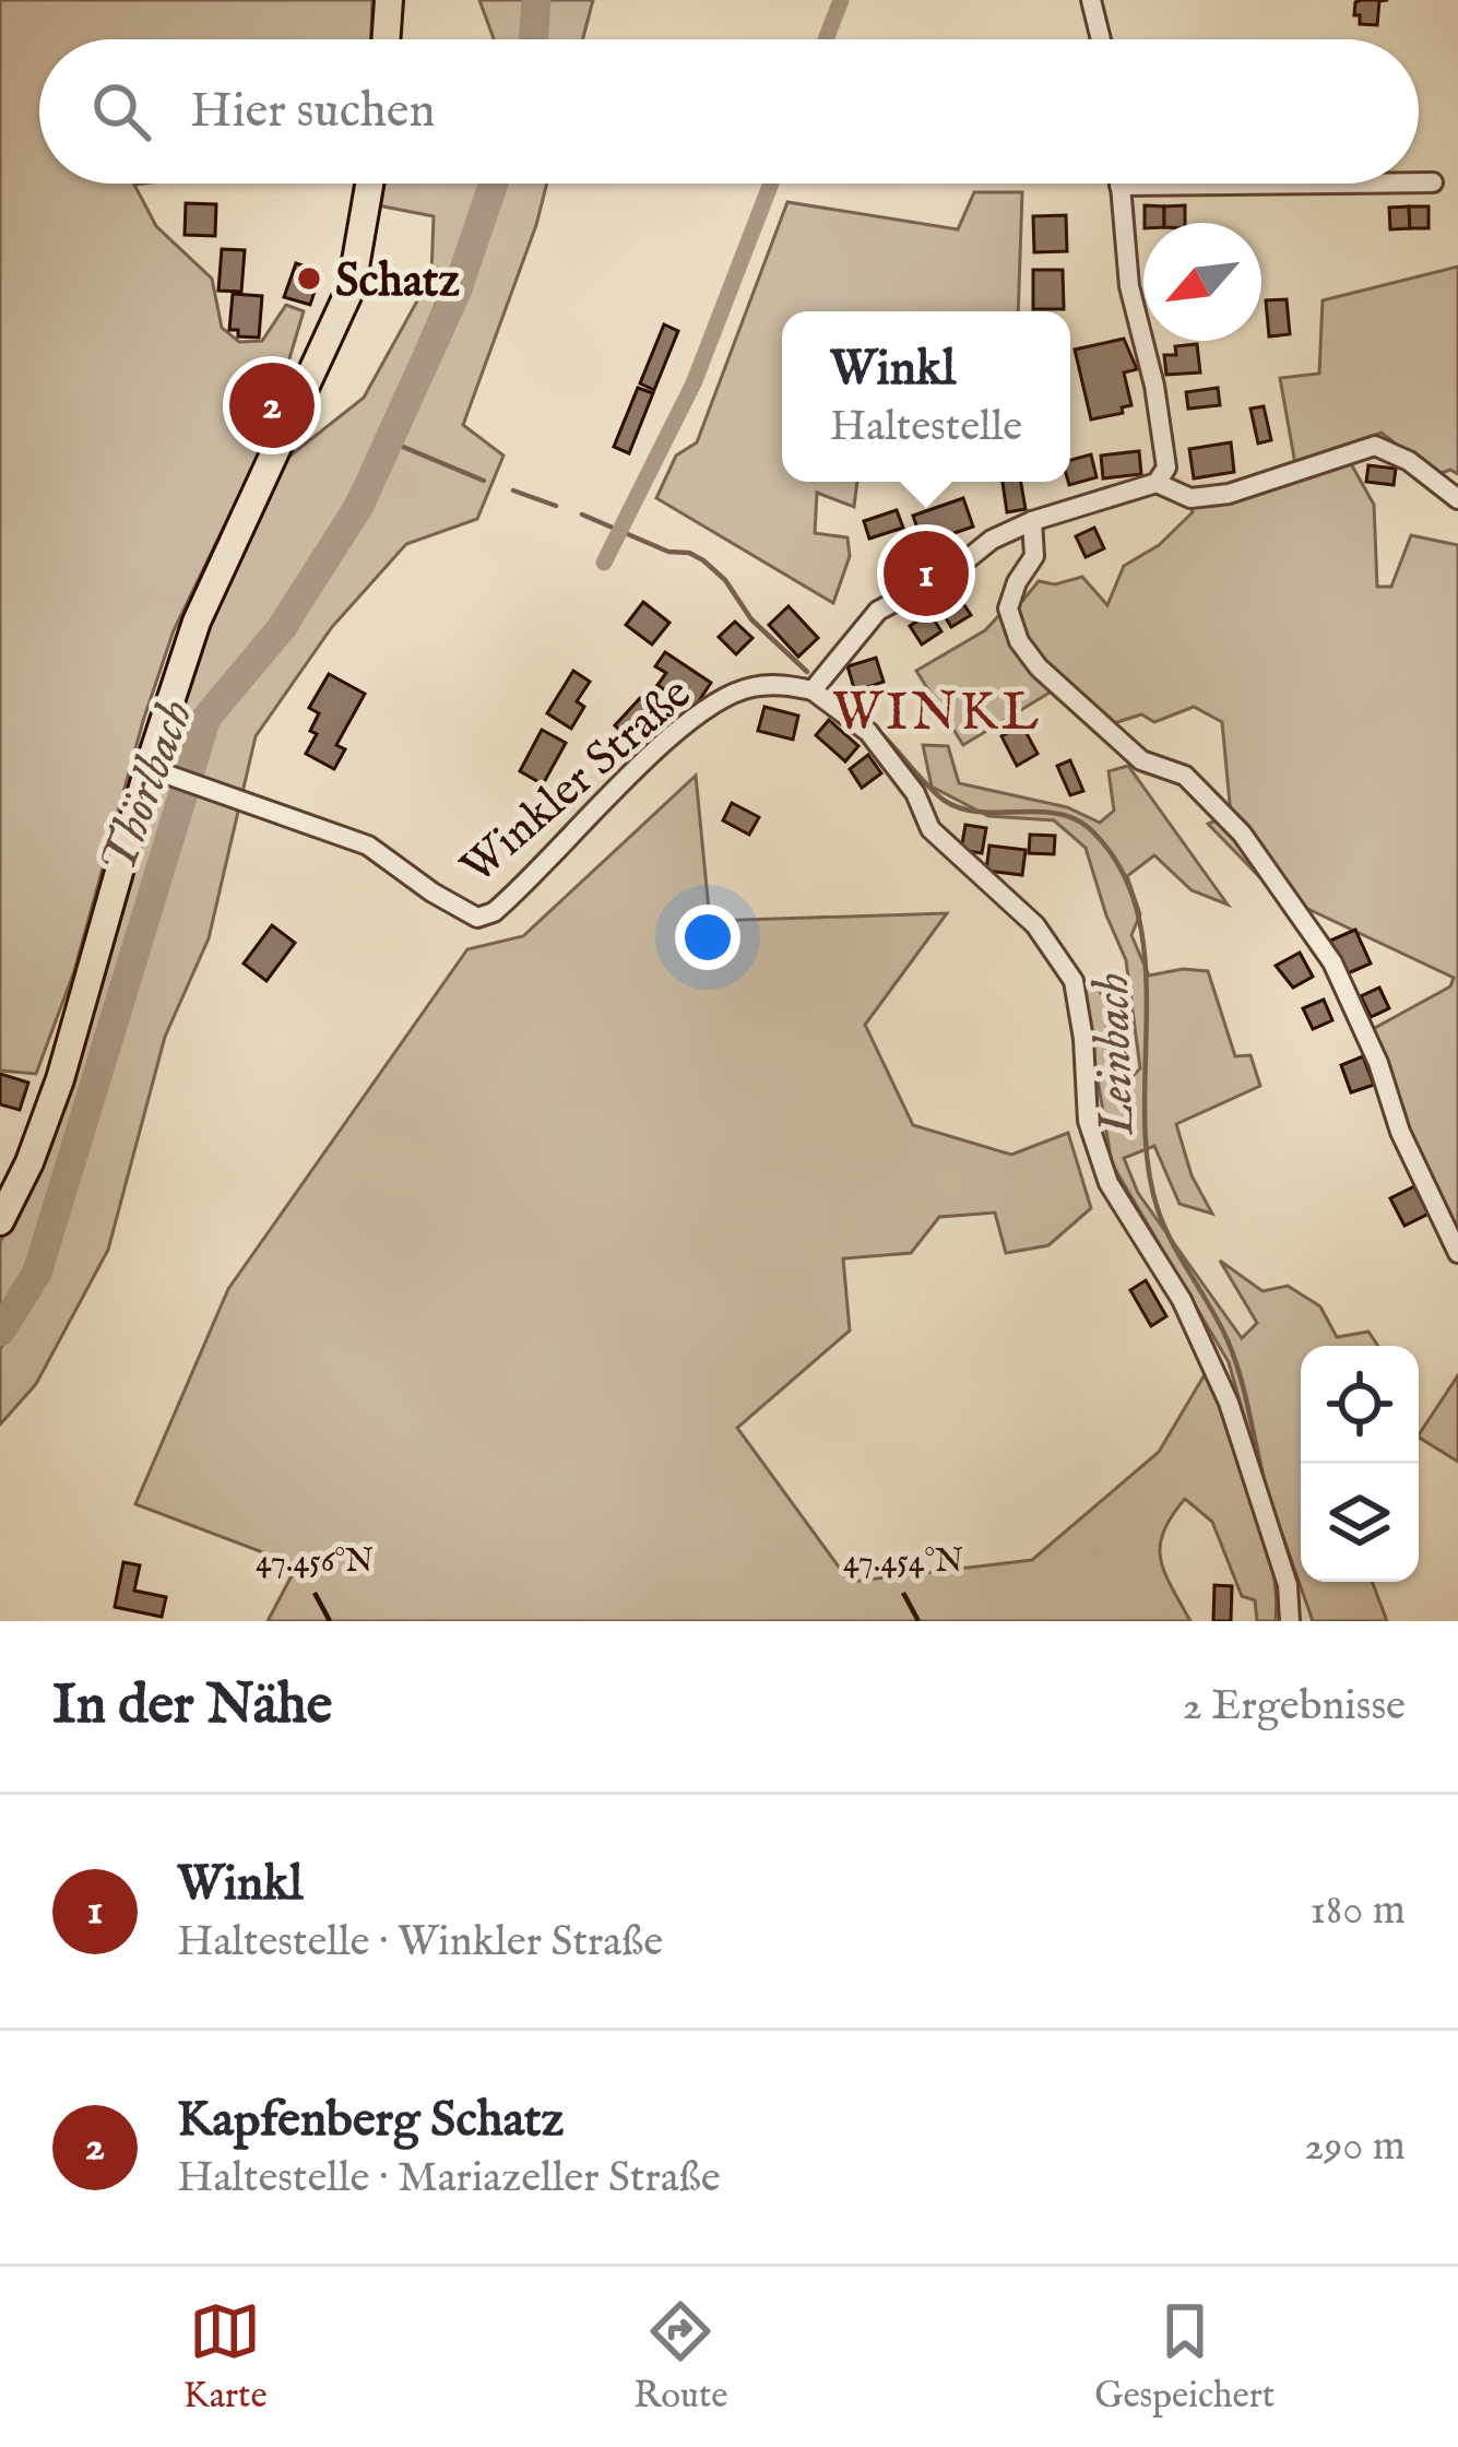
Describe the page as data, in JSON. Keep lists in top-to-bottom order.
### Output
{
  "streets": {
    "street": ["Winkler Straße"]
  },
  "districts": ["WINKL"],
  "water": ["Thörlbach", "Leinbach"],
  "places": ["Schatz"],
  "north": "bottom left",
  "page": {
    "search": "Hier suchen",
    "popup": ["Winkl", "Haltestelle"],
    "pins": ["2", "1"],
    "heading": ["In der Nähe", "2 Ergebnisse"],
    "list": [
      {
        "mark": "1",
        "name": "Winkl",
        "note": "Haltestelle · Winkler Straße",
        "value": "180 m"
      },
      {
        "mark": "2",
        "name": "Kapfenberg Schatz",
        "note": "Haltestelle · Mariazeller Straße",
        "value": "290 m"
      }
    ],
    "nav": ["Karte", "Route", "Gespeichert"]
  },
  "coordinates": ["47.456°N", "47.454°N"]
}
